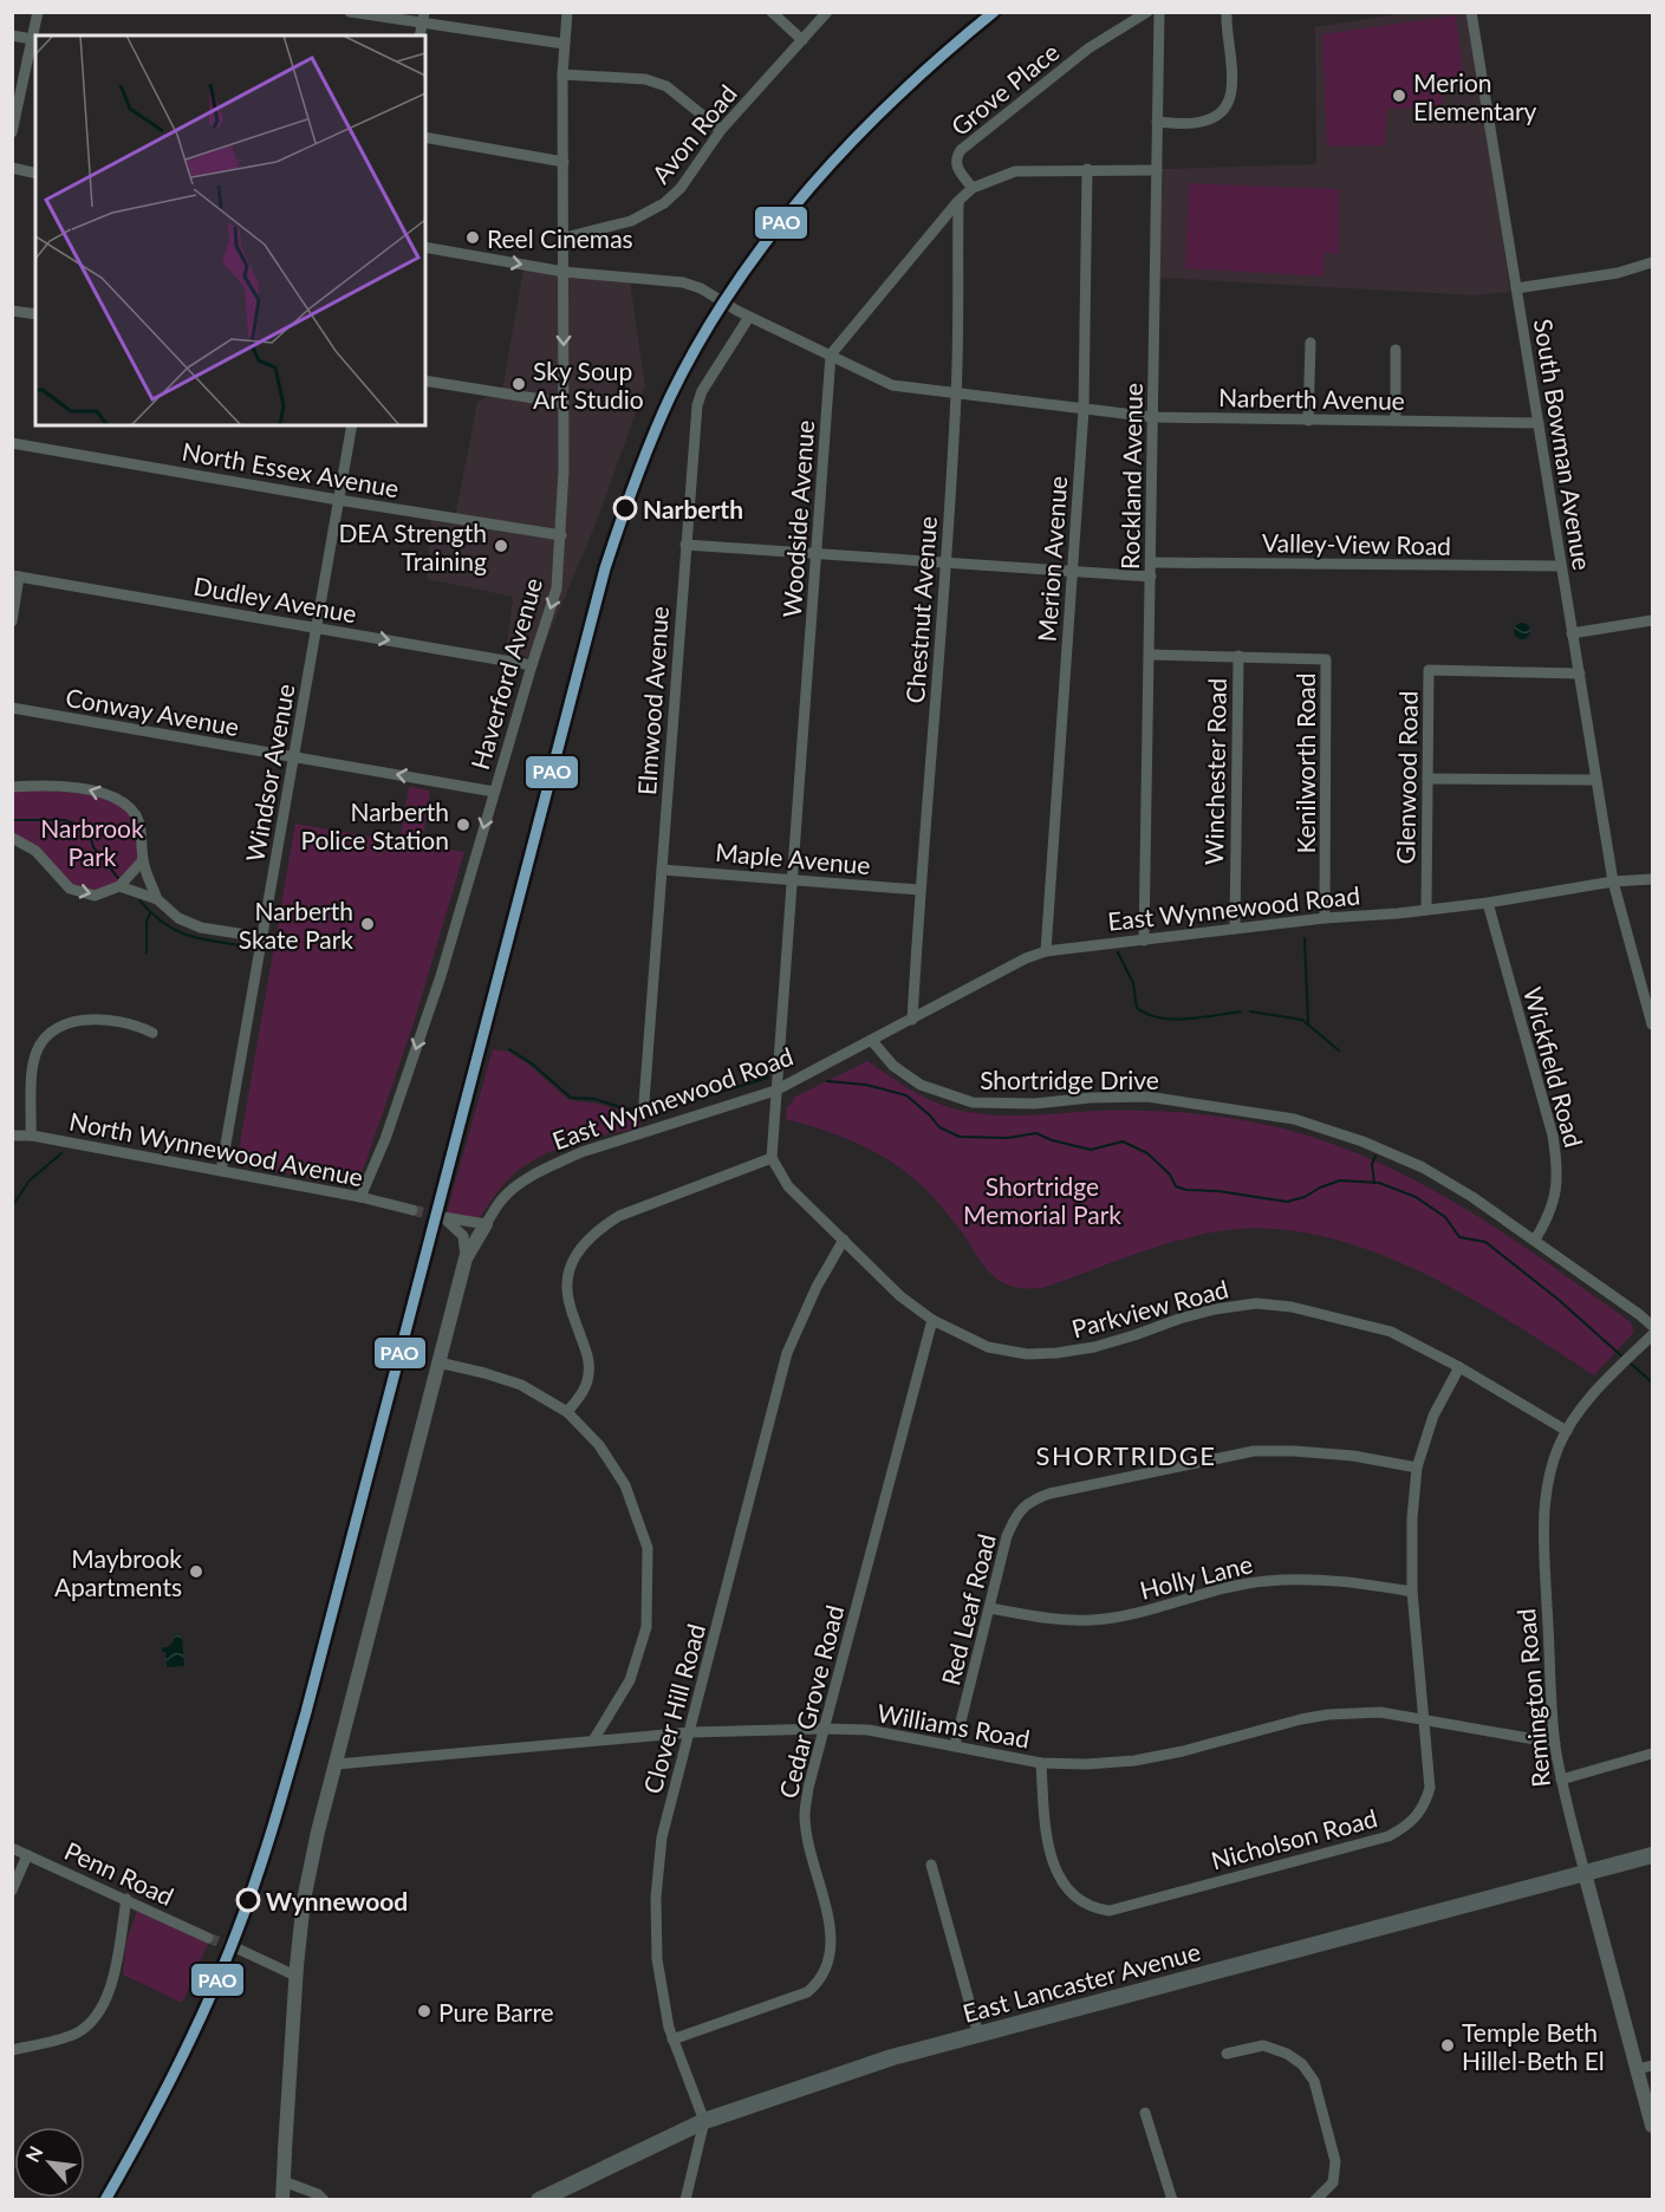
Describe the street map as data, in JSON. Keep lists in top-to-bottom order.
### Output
{
  "streets": {
    "highway": ["East Lancaster Avenue"],
    "main road": ["East Wynnewood Road", "Remington Road"],
    "street": [
      "Grove Place",
      "Avon Road",
      "Narberth Avenue",
      "South Bowman Avenue",
      "North Essex Avenue",
      "Rockland Avenue",
      "Woodside Avenue",
      "Valley-View Road",
      "Merion Avenue",
      "Dudley Avenue",
      "Chestnut Avenue",
      "Haverford Avenue",
      "Elmwood Avenue",
      "Conway Avenue",
      "Kenilworth Road",
      "Winchester Road",
      "Windsor Avenue",
      "Glenwood Road",
      "Maple Avenue",
      "Wickfield Road",
      "Shortridge Drive",
      "North Wynnewood Avenue",
      "Parkview Road",
      "Holly Lane",
      "Red Leaf Road",
      "Cedar Grove Road",
      "Clover Hill Road",
      "Williams Road",
      "Nicholson Road",
      "Penn Road"
    ]
  },
  "crossings": [
    ["Avon Road", "Haverford Avenue"],
    ["Narberth Avenue", "South Bowman Avenue"],
    ["Narberth Avenue", "Rockland Avenue"],
    ["Narberth Avenue", "Woodside Avenue"],
    ["Narberth Avenue", "Merion Avenue"],
    ["Narberth Avenue", "Chestnut Avenue"],
    ["Narberth Avenue", "Haverford Avenue"],
    ["Narberth Avenue", "Elmwood Avenue"],
    ["South Bowman Avenue", "Valley-View Road"],
    ["South Bowman Avenue", "Glenwood Road"],
    ["South Bowman Avenue", "East Wynnewood Road"],
    ["North Essex Avenue", "Haverford Avenue"],
    ["North Essex Avenue", "Windsor Avenue"],
    ["Rockland Avenue", "Valley-View Road"],
    ["Rockland Avenue", "Kenilworth Road"],
    ["Rockland Avenue", "East Wynnewood Road"],
    ["Woodside Avenue", "Maple Avenue"],
    ["Woodside Avenue", "East Wynnewood Road"],
    ["Merion Avenue", "East Wynnewood Road"],
    ["Dudley Avenue", "Haverford Avenue"],
    ["Dudley Avenue", "Windsor Avenue"],
    ["Chestnut Avenue", "Maple Avenue"],
    ["Chestnut Avenue", "East Wynnewood Road"],
    ["Haverford Avenue", "Conway Avenue"],
    ["Haverford Avenue", "North Wynnewood Avenue"],
    ["Elmwood Avenue", "Maple Avenue"],
    ["Conway Avenue", "Windsor Avenue"],
    ["Kenilworth Road", "Winchester Road"],
    ["Kenilworth Road", "East Wynnewood Road"],
    ["Winchester Road", "East Wynnewood Road"],
    ["Windsor Avenue", "North Wynnewood Avenue"],
    ["Glenwood Road", "East Wynnewood Road"],
    ["East Wynnewood Road", "Wickfield Road"],
    ["East Wynnewood Road", "Shortridge Drive"],
    ["East Wynnewood Road", "Williams Road"],
    ["Wickfield Road", "Shortridge Drive"],
    ["Parkview Road", "Remington Road"],
    ["Parkview Road", "Cedar Grove Road"],
    ["Parkview Road", "Clover Hill Road"],
    ["Parkview Road", "Nicholson Road"],
    ["Holly Lane", "Red Leaf Road"],
    ["Holly Lane", "Nicholson Road"],
    ["Red Leaf Road", "Williams Road"],
    ["Red Leaf Road", "Nicholson Road"],
    ["Remington Road", "Williams Road"],
    ["Remington Road", "East Lancaster Avenue"],
    ["Cedar Grove Road", "Clover Hill Road"],
    ["Cedar Grove Road", "Williams Road"],
    ["Clover Hill Road", "Williams Road"],
    ["Clover Hill Road", "East Lancaster Avenue"],
    ["Williams Road", "Nicholson Road"]
  ],
  "one_way": ["Dudley Avenue", "Haverford Avenue", "Conway Avenue"],
  "districts": ["SHORTRIDGE"],
  "parks": ["Narbrook Park", "Shortridge Memorial Park"],
  "places": [
    "Merion Elementary",
    "Reel Cinemas",
    "Sky Soup Art Studio",
    "Narberth",
    "DEA Strength Training",
    "Narberth Police Station",
    "Narberth Skate Park",
    "Maybrook Apartments",
    "Wynnewood",
    "Pure Barre",
    "Temple Beth Hillel-Beth El"
  ],
  "lines": ["transit line PAO"],
  "north": "top left"
}
